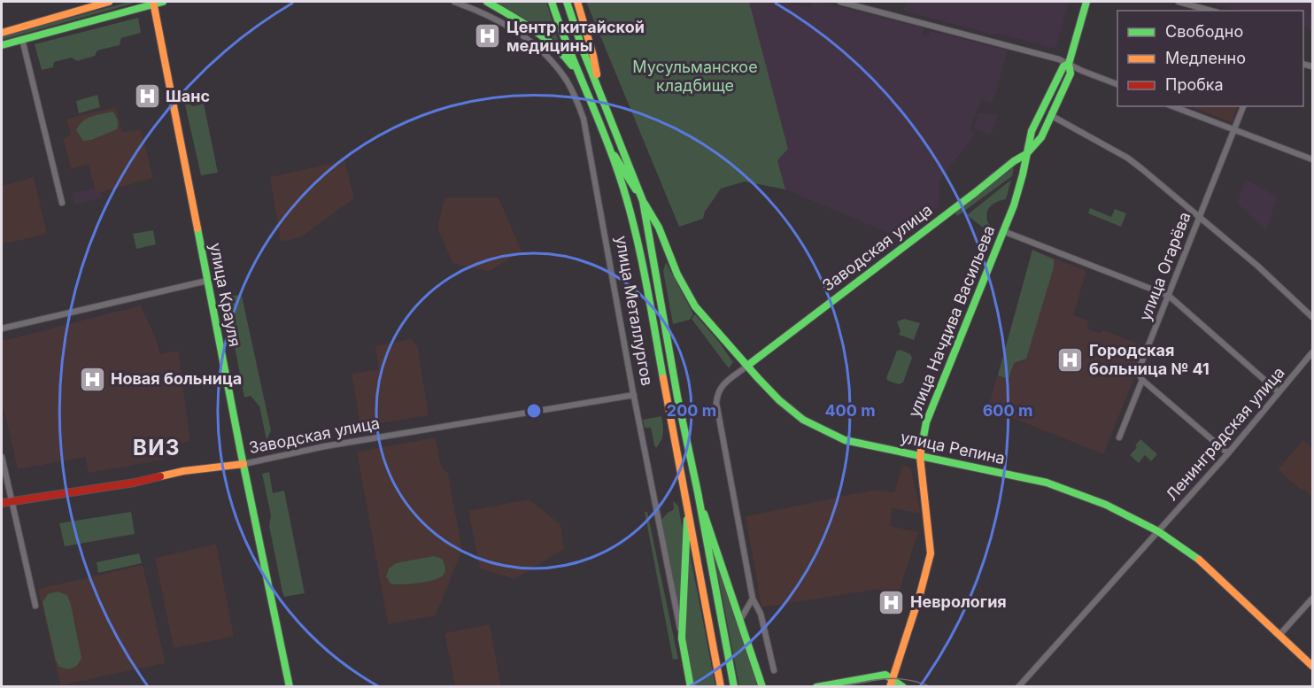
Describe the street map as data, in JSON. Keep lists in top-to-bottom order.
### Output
{
  "streets": {
    "main road": [
      "Заводская улица",
      "улица Крауля",
      "улица Металлургов",
      "улица Начдива Васильева",
      "улица Репина"
    ],
    "street": ["улица Огарёва", "Ленинградская улица"]
  },
  "crossings": [
    ["Заводская улица", "улица Крауля"],
    ["Заводская улица", "улица Металлургов"],
    ["Заводская улица", "улица Начдива Васильева"],
    ["Заводская улица", "улица Репина"],
    ["улица Металлургов", "улица Репина"],
    ["улица Начдива Васильева", "улица Репина"],
    ["Ленинградская улица", "улица Репина"]
  ],
  "districts": ["ВИЗ"],
  "parks": ["Мусульманское кладбище"],
  "places": {
    "hospital": [
      "Центр китайской медицины",
      "Шанс",
      "Городская больница № 41",
      "Новая больница",
      "Неврология"
    ]
  },
  "legend": ["Свободно", "Медленно", "Пробка"],
  "rings": ["200 m", "400 m", "600 m"]
}
